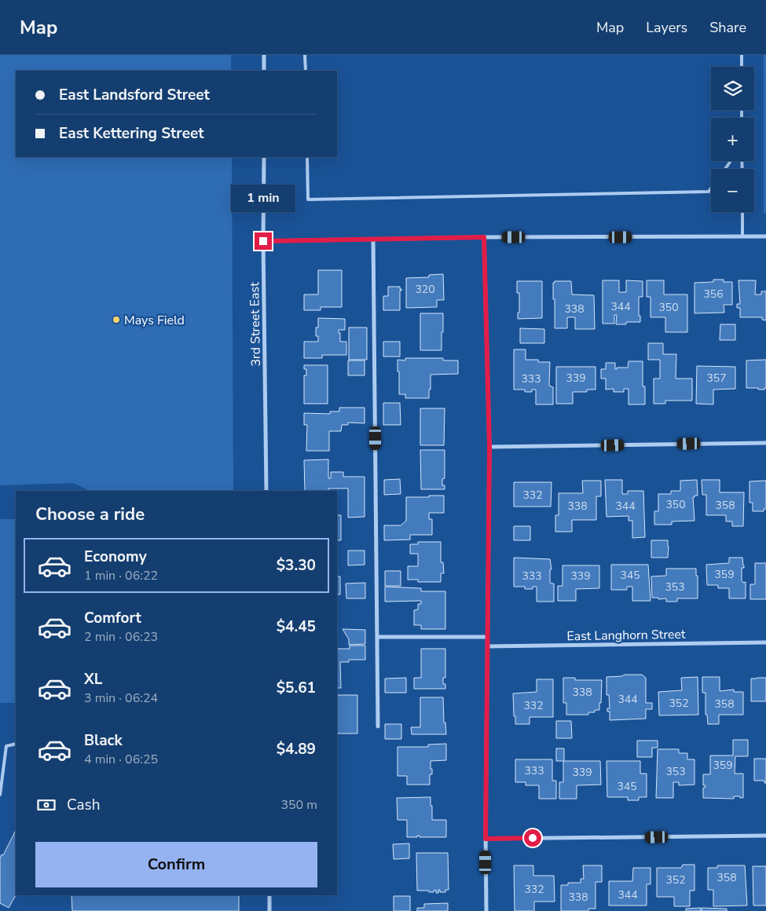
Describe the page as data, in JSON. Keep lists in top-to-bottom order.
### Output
{
  "streets": {
    "street": ["3rd Street East", "East Langhorn Street"]
  },
  "places": ["Mays Field"],
  "house_numbers": [
    "320",
    "356",
    "344",
    "350",
    "338",
    "339",
    "357",
    "333",
    "332",
    "350",
    "358",
    "338",
    "344",
    "359",
    "345",
    "333",
    "339",
    "353",
    "338",
    "344",
    "352",
    "358",
    "332",
    "359",
    "333",
    "353",
    "339",
    "345",
    "358",
    "352",
    "332",
    "344",
    "338"
  ],
  "page": {
    "header": "Map",
    "nav": ["Map", "Layers", "Share"],
    "map_buttons": ["+", "−"],
    "banner": ["East Landsford Street", "East Kettering Street"],
    "bubble": "1 min",
    "heading": "Choose a ride",
    "list": [
      {
        "name": "Economy",
        "note": "1 min · 06:22",
        "value": "$3.30"
      },
      {
        "name": "Comfort",
        "note": "2 min · 06:23",
        "value": "$4.45"
      },
      {
        "name": "XL",
        "note": "3 min · 06:24",
        "value": "$5.61"
      },
      {
        "name": "Black",
        "note": "4 min · 06:25",
        "value": "$4.89"
      }
    ],
    "pay": ["Cash", "350 m"],
    "buttons": "Confirm"
  }
}
